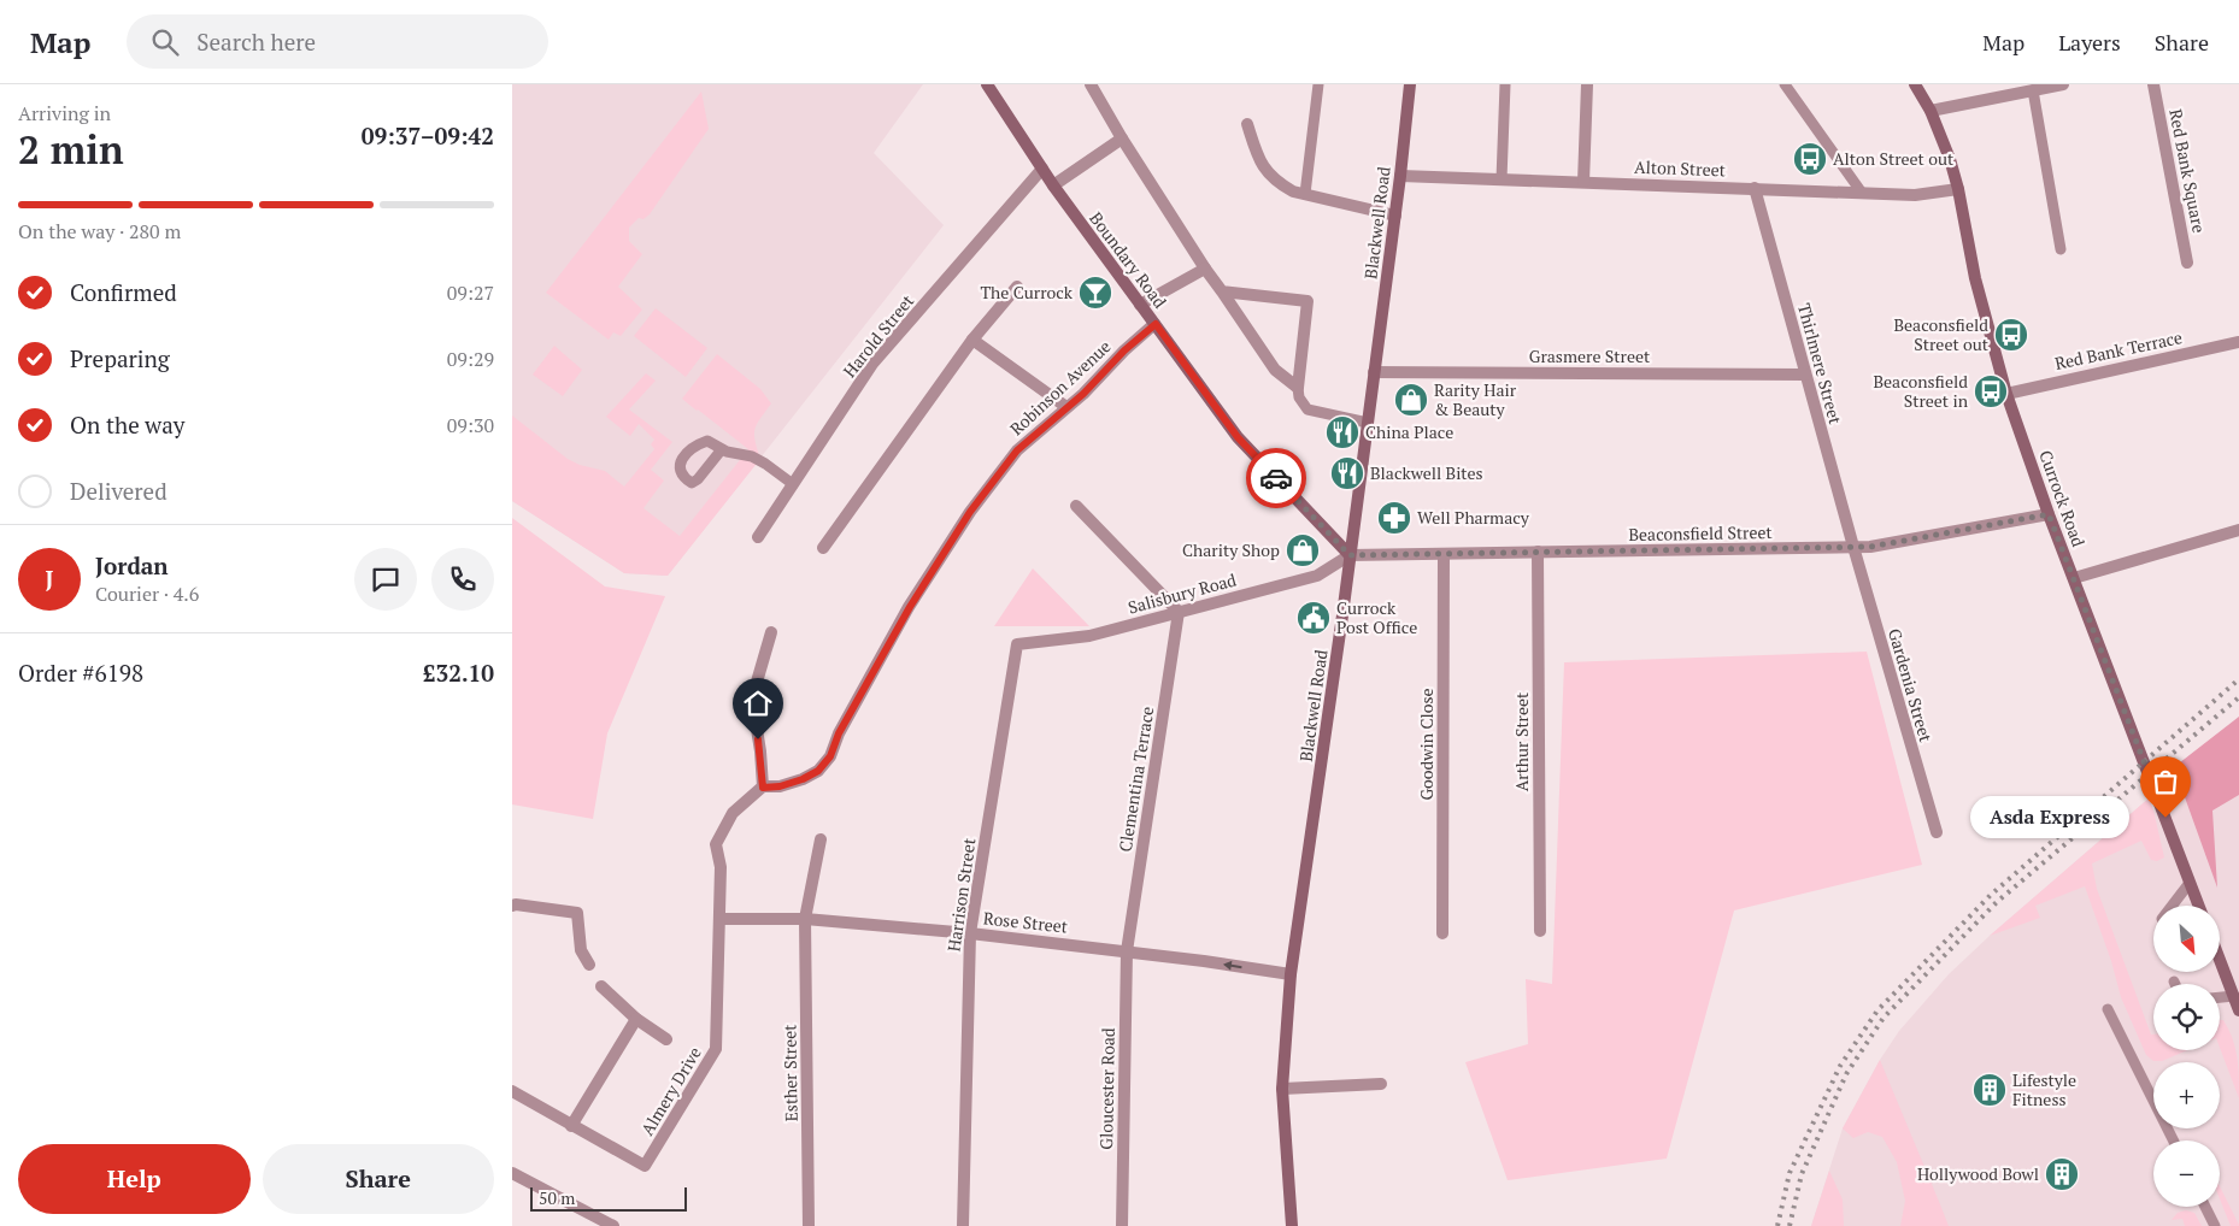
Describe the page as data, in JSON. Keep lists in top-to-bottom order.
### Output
{
  "streets": {
    "street": [
      "Alton Street",
      "Red Bank Square",
      "Blackwell Road",
      "Boundary Road",
      "Harold Street",
      "Red Bank Terrace",
      "Grasmere Street",
      "Thirlmere Street",
      "Robinson Avenue",
      "Currock Road",
      "Beaconsfield Street",
      "Salisbury Road",
      "Gardenia Street",
      "Arthur Street",
      "Goodwin Close",
      "Clementina Terrace",
      "Harrison Street",
      "Rose Street",
      "Esther Street",
      "Gloucester Road",
      "Almery Drive"
    ]
  },
  "crossings": [
    ["Alton Street", "Blackwell Road"],
    ["Alton Street", "Thirlmere Street"],
    ["Alton Street", "Currock Road"],
    ["Blackwell Road", "Boundary Road"],
    ["Blackwell Road", "Grasmere Street"],
    ["Blackwell Road", "Beaconsfield Street"],
    ["Blackwell Road", "Salisbury Road"],
    ["Blackwell Road", "Rose Street"],
    ["Boundary Road", "Harold Street"],
    ["Boundary Road", "Robinson Avenue"],
    ["Boundary Road", "Beaconsfield Street"],
    ["Boundary Road", "Salisbury Road"],
    ["Red Bank Terrace", "Currock Road"],
    ["Grasmere Street", "Thirlmere Street"],
    ["Thirlmere Street", "Beaconsfield Street"],
    ["Thirlmere Street", "Gardenia Street"],
    ["Robinson Avenue", "Almery Drive"],
    ["Currock Road", "Beaconsfield Street"],
    ["Beaconsfield Street", "Salisbury Road"],
    ["Beaconsfield Street", "Gardenia Street"],
    ["Beaconsfield Street", "Arthur Street"],
    ["Beaconsfield Street", "Goodwin Close"],
    ["Salisbury Road", "Clementina Terrace"],
    ["Salisbury Road", "Harrison Street"],
    ["Clementina Terrace", "Rose Street"],
    ["Clementina Terrace", "Gloucester Road"],
    ["Harrison Street", "Rose Street"],
    ["Rose Street", "Esther Street"],
    ["Rose Street", "Gloucester Road"],
    ["Rose Street", "Almery Drive"]
  ],
  "places": {
    "bus stop": ["Alton Street out", "Beaconsfield Street out", "Beaconsfield Street in"],
    "bar": ["The Currock"],
    "shop": ["Rarity Hair & Beauty", "Charity Shop"],
    "restaurant": ["China Place", "Blackwell Bites"],
    "pharmacy": ["Well Pharmacy"],
    "public building": ["Currock Post Office"],
    "other": ["Asda Express"],
    "building": ["Lifestyle Fitness", "Hollywood Bowl"]
  },
  "scale_bar": "50 m",
  "north": "bottom right",
  "page": {
    "header": "Map",
    "search": "Search here",
    "nav": ["Map", "Layers", "Share"],
    "heading": ["2 min", "Arriving in", "09:37–09:42"],
    "panel": [
      "Jordan",
      "Courier · 4.6",
      "Order #6198",
      "£32.10"
    ],
    "bar": "On the way · 280 m",
    "list": [
      ["Confirmed", "09:27"],
      ["Preparing", "09:29"],
      ["On the way", "09:30"],
      "Delivered"
    ],
    "round": "J",
    "bubble": "Asda Express",
    "map_buttons": ["+", "−"],
    "buttons": ["Help", "Share"],
    "scale": "50 m"
  }
}
